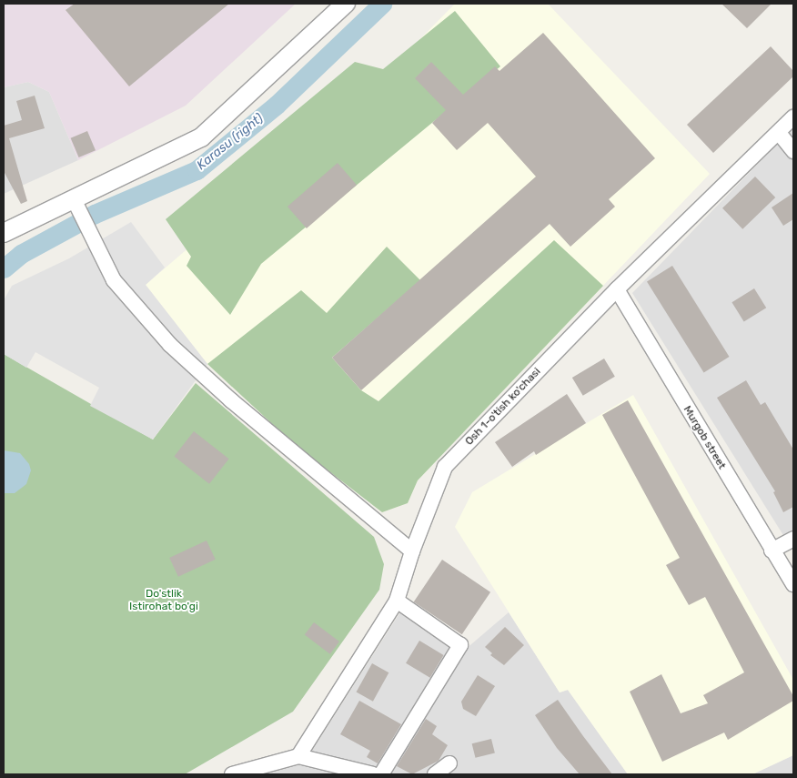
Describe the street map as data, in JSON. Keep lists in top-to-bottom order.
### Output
{
  "streets": {
    "street": ["Osh 1-o'tish ko'chasi", "Murgob street"]
  },
  "crossings": [
    ["Osh 1-o'tish ko'chasi", "Murgob street"]
  ],
  "water": ["Karasu (right)"],
  "parks": ["Do'stlik Istirohat bo'gi"]
}
